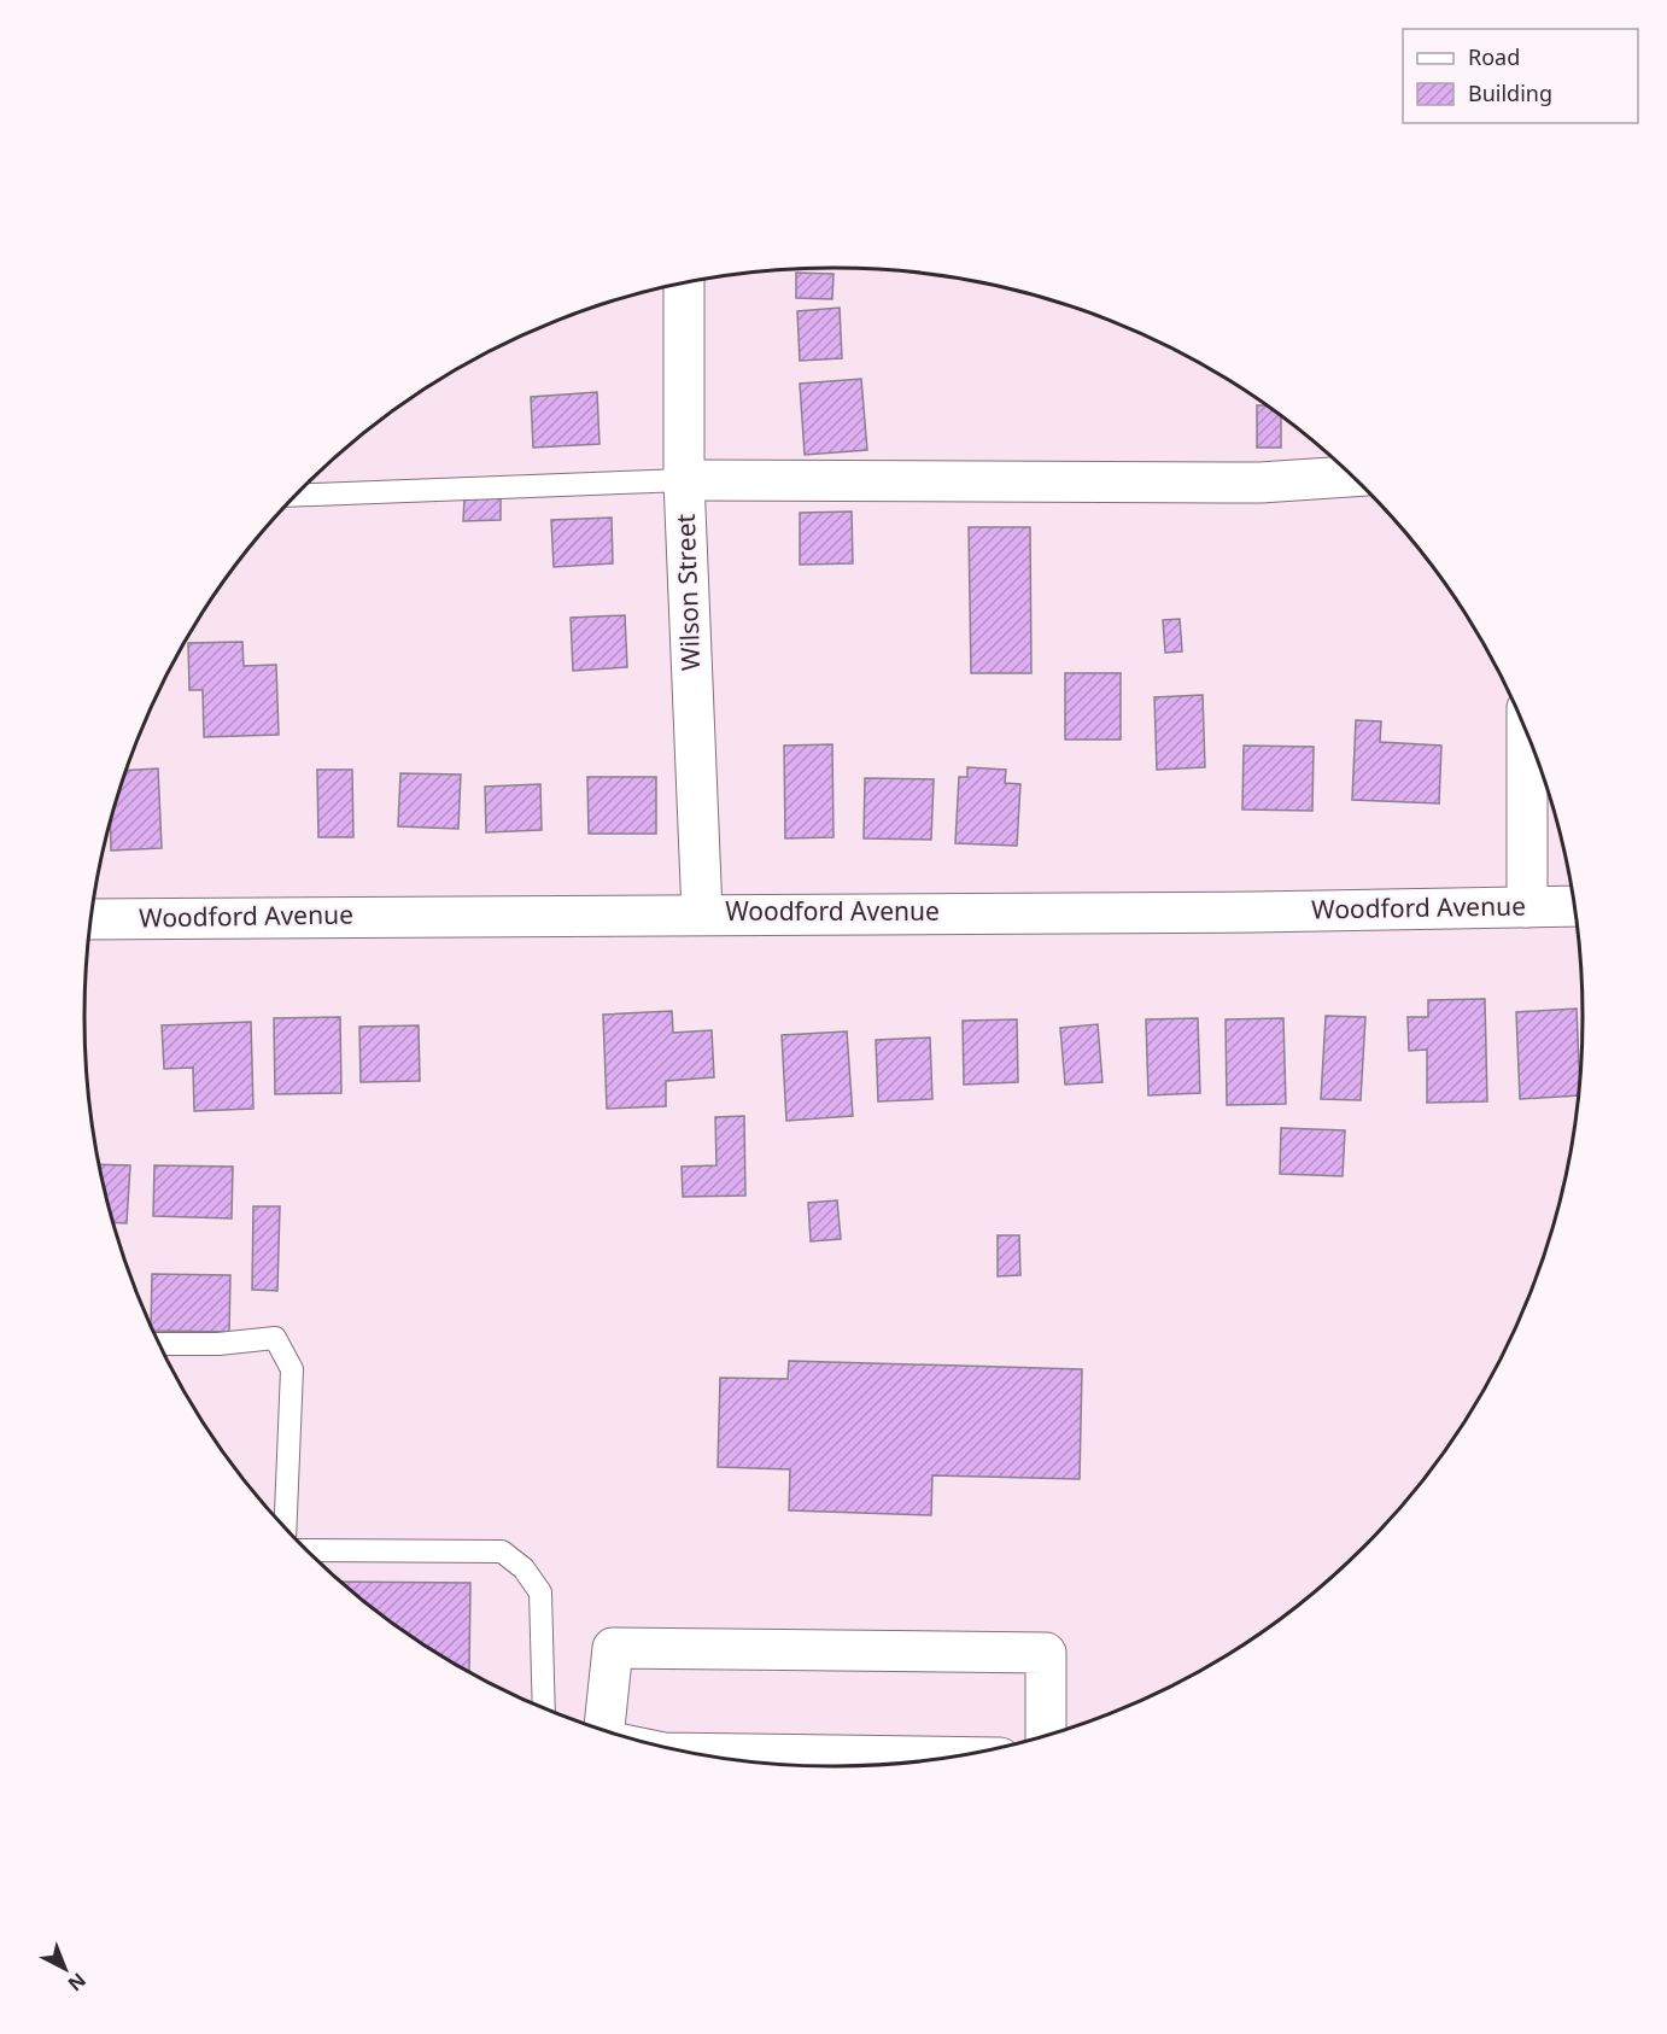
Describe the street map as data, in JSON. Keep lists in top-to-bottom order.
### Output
{
  "streets": {
    "street": ["Wilson Street", "Woodford Avenue"]
  },
  "crossings": [
    ["Wilson Street", "Woodford Avenue"]
  ],
  "legend": ["Road", "Building"],
  "north": "bottom right"
}
